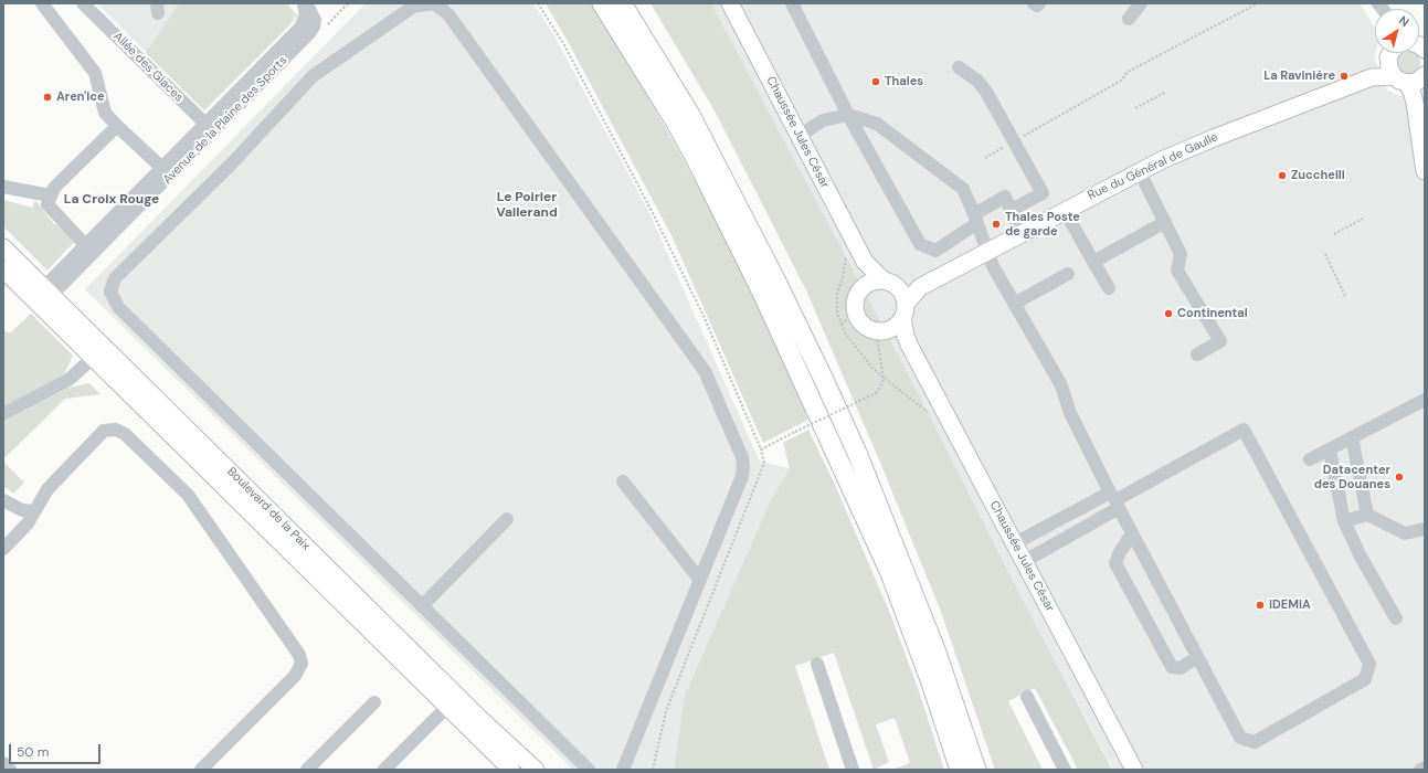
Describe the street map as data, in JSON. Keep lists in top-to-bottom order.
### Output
{
  "streets": {
    "main road": ["Chaussée Jules César", "Rue du Général de Gaulle", "Boulevard de la Paix"],
    "street": ["Allée des Glaces", "Avenue de la Plaine des Sports"]
  },
  "crossings": [
    ["Allée des Glaces", "Avenue de la Plaine des Sports"],
    ["Avenue de la Plaine des Sports", "Boulevard de la Paix"],
    ["Chaussée Jules César", "Rue du Général de Gaulle"]
  ],
  "districts": ["Le Poirier Vallerand", "La Croix Rouge"],
  "places": [
    "La Ravinière",
    "Thales",
    "Aren'ice",
    "Zucchelli",
    "Thales Poste de garde",
    "Continental",
    "Datacenter des Douanes",
    "IDEMIA"
  ],
  "scale_bar": "50 m",
  "north": "top right"
}
